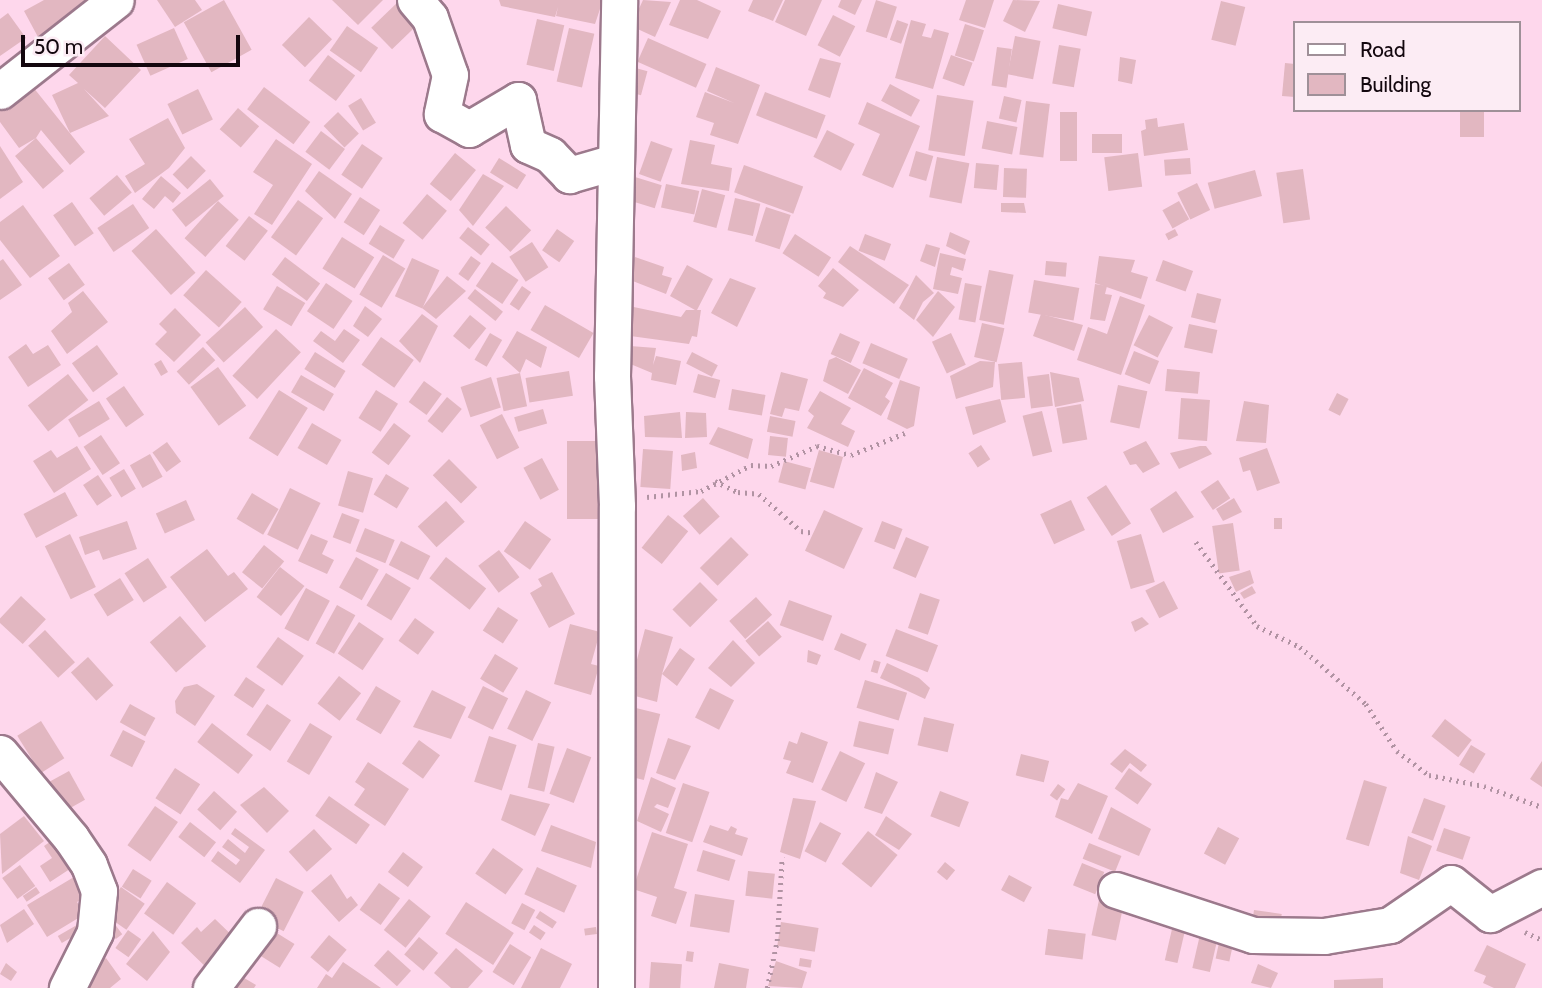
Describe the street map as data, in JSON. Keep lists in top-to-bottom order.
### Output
{
  "legend": ["Road", "Building"],
  "scale_bar": "50 m"
}
